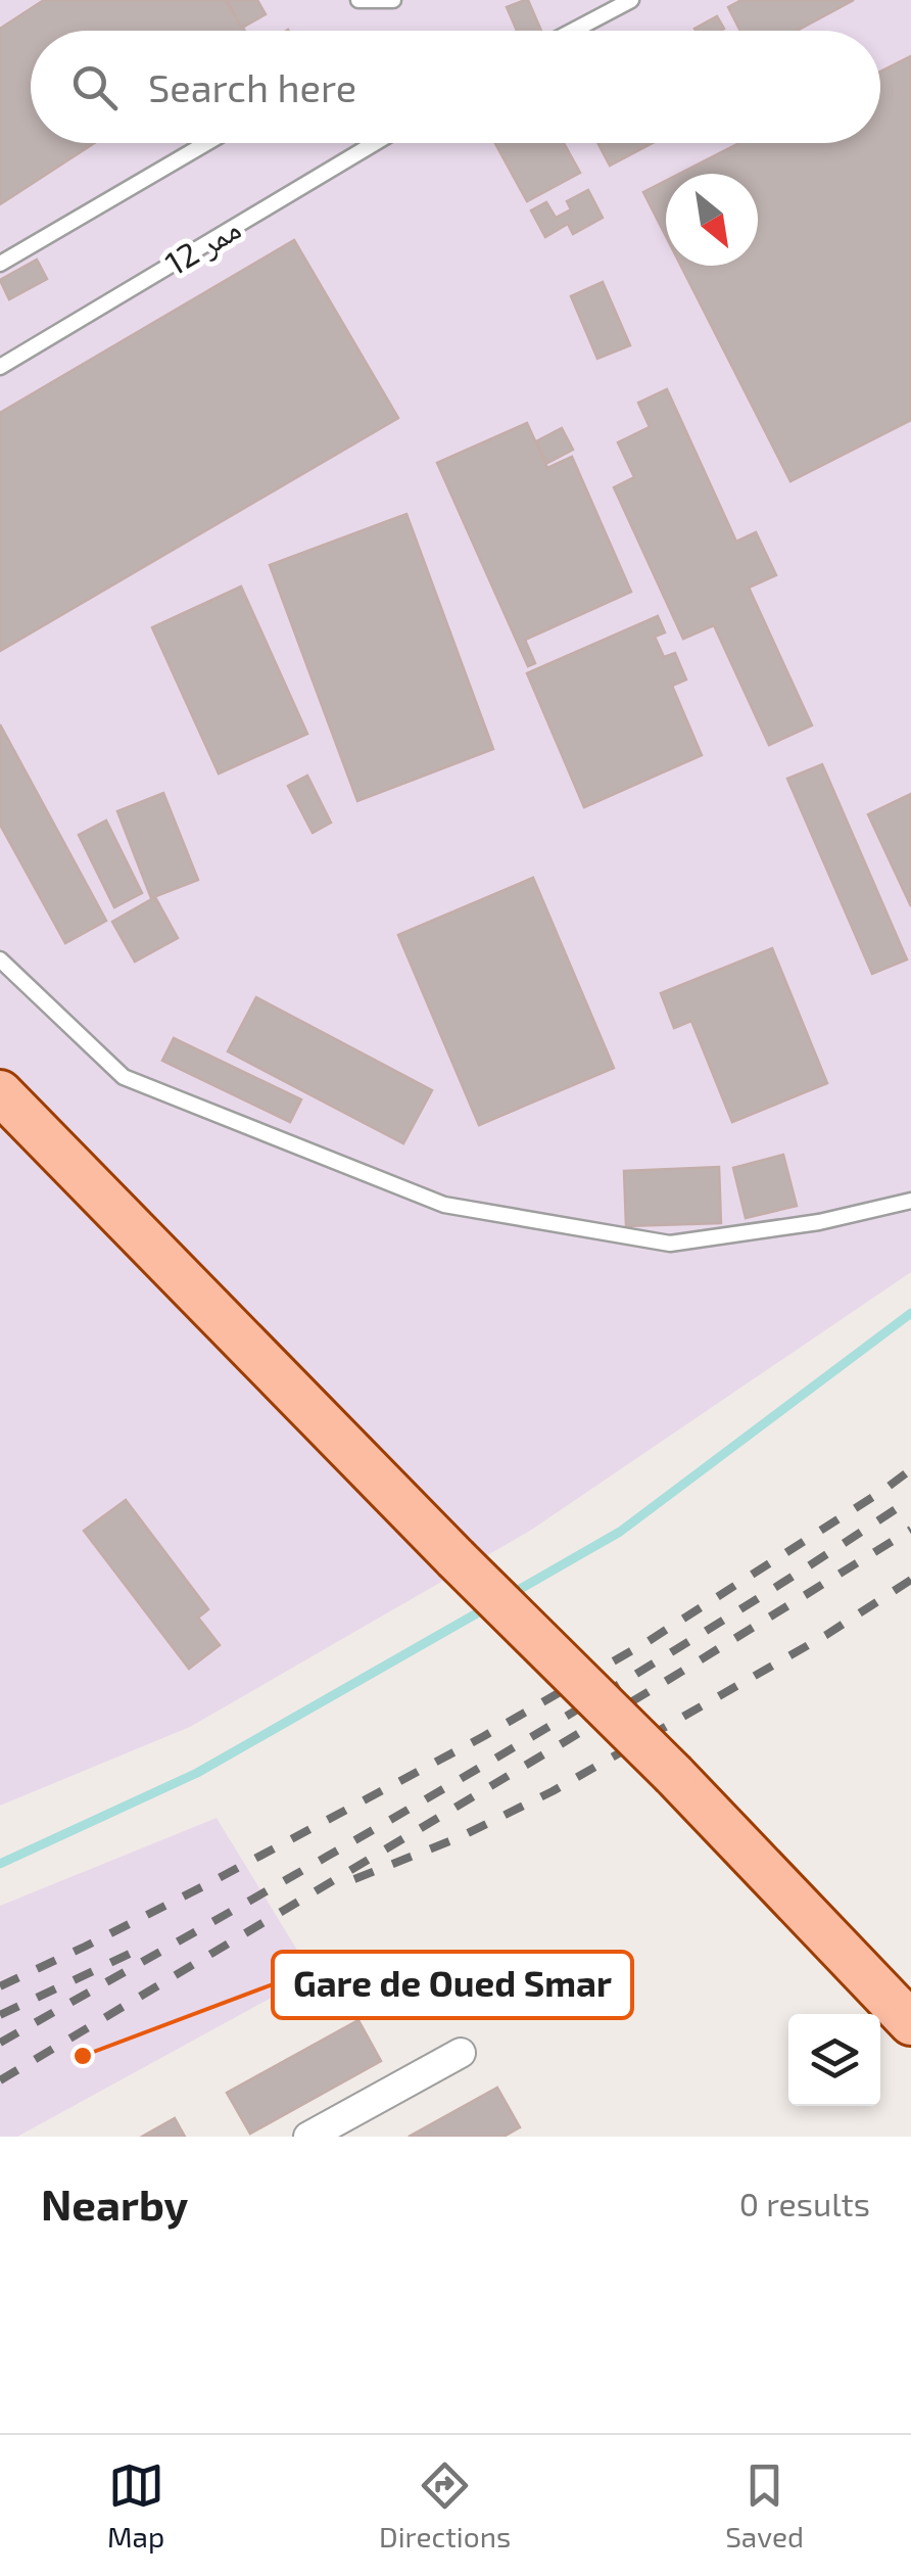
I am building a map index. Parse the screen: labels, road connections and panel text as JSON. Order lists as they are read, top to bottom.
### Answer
{
  "streets": {
    "lane": ["ممر 12"]
  },
  "places": ["Gare de Oued Smar"],
  "north": "bottom right",
  "page": {
    "search": "Search here",
    "heading": ["Nearby", "0 results"],
    "nav": ["Map", "Directions", "Saved"]
  }
}
